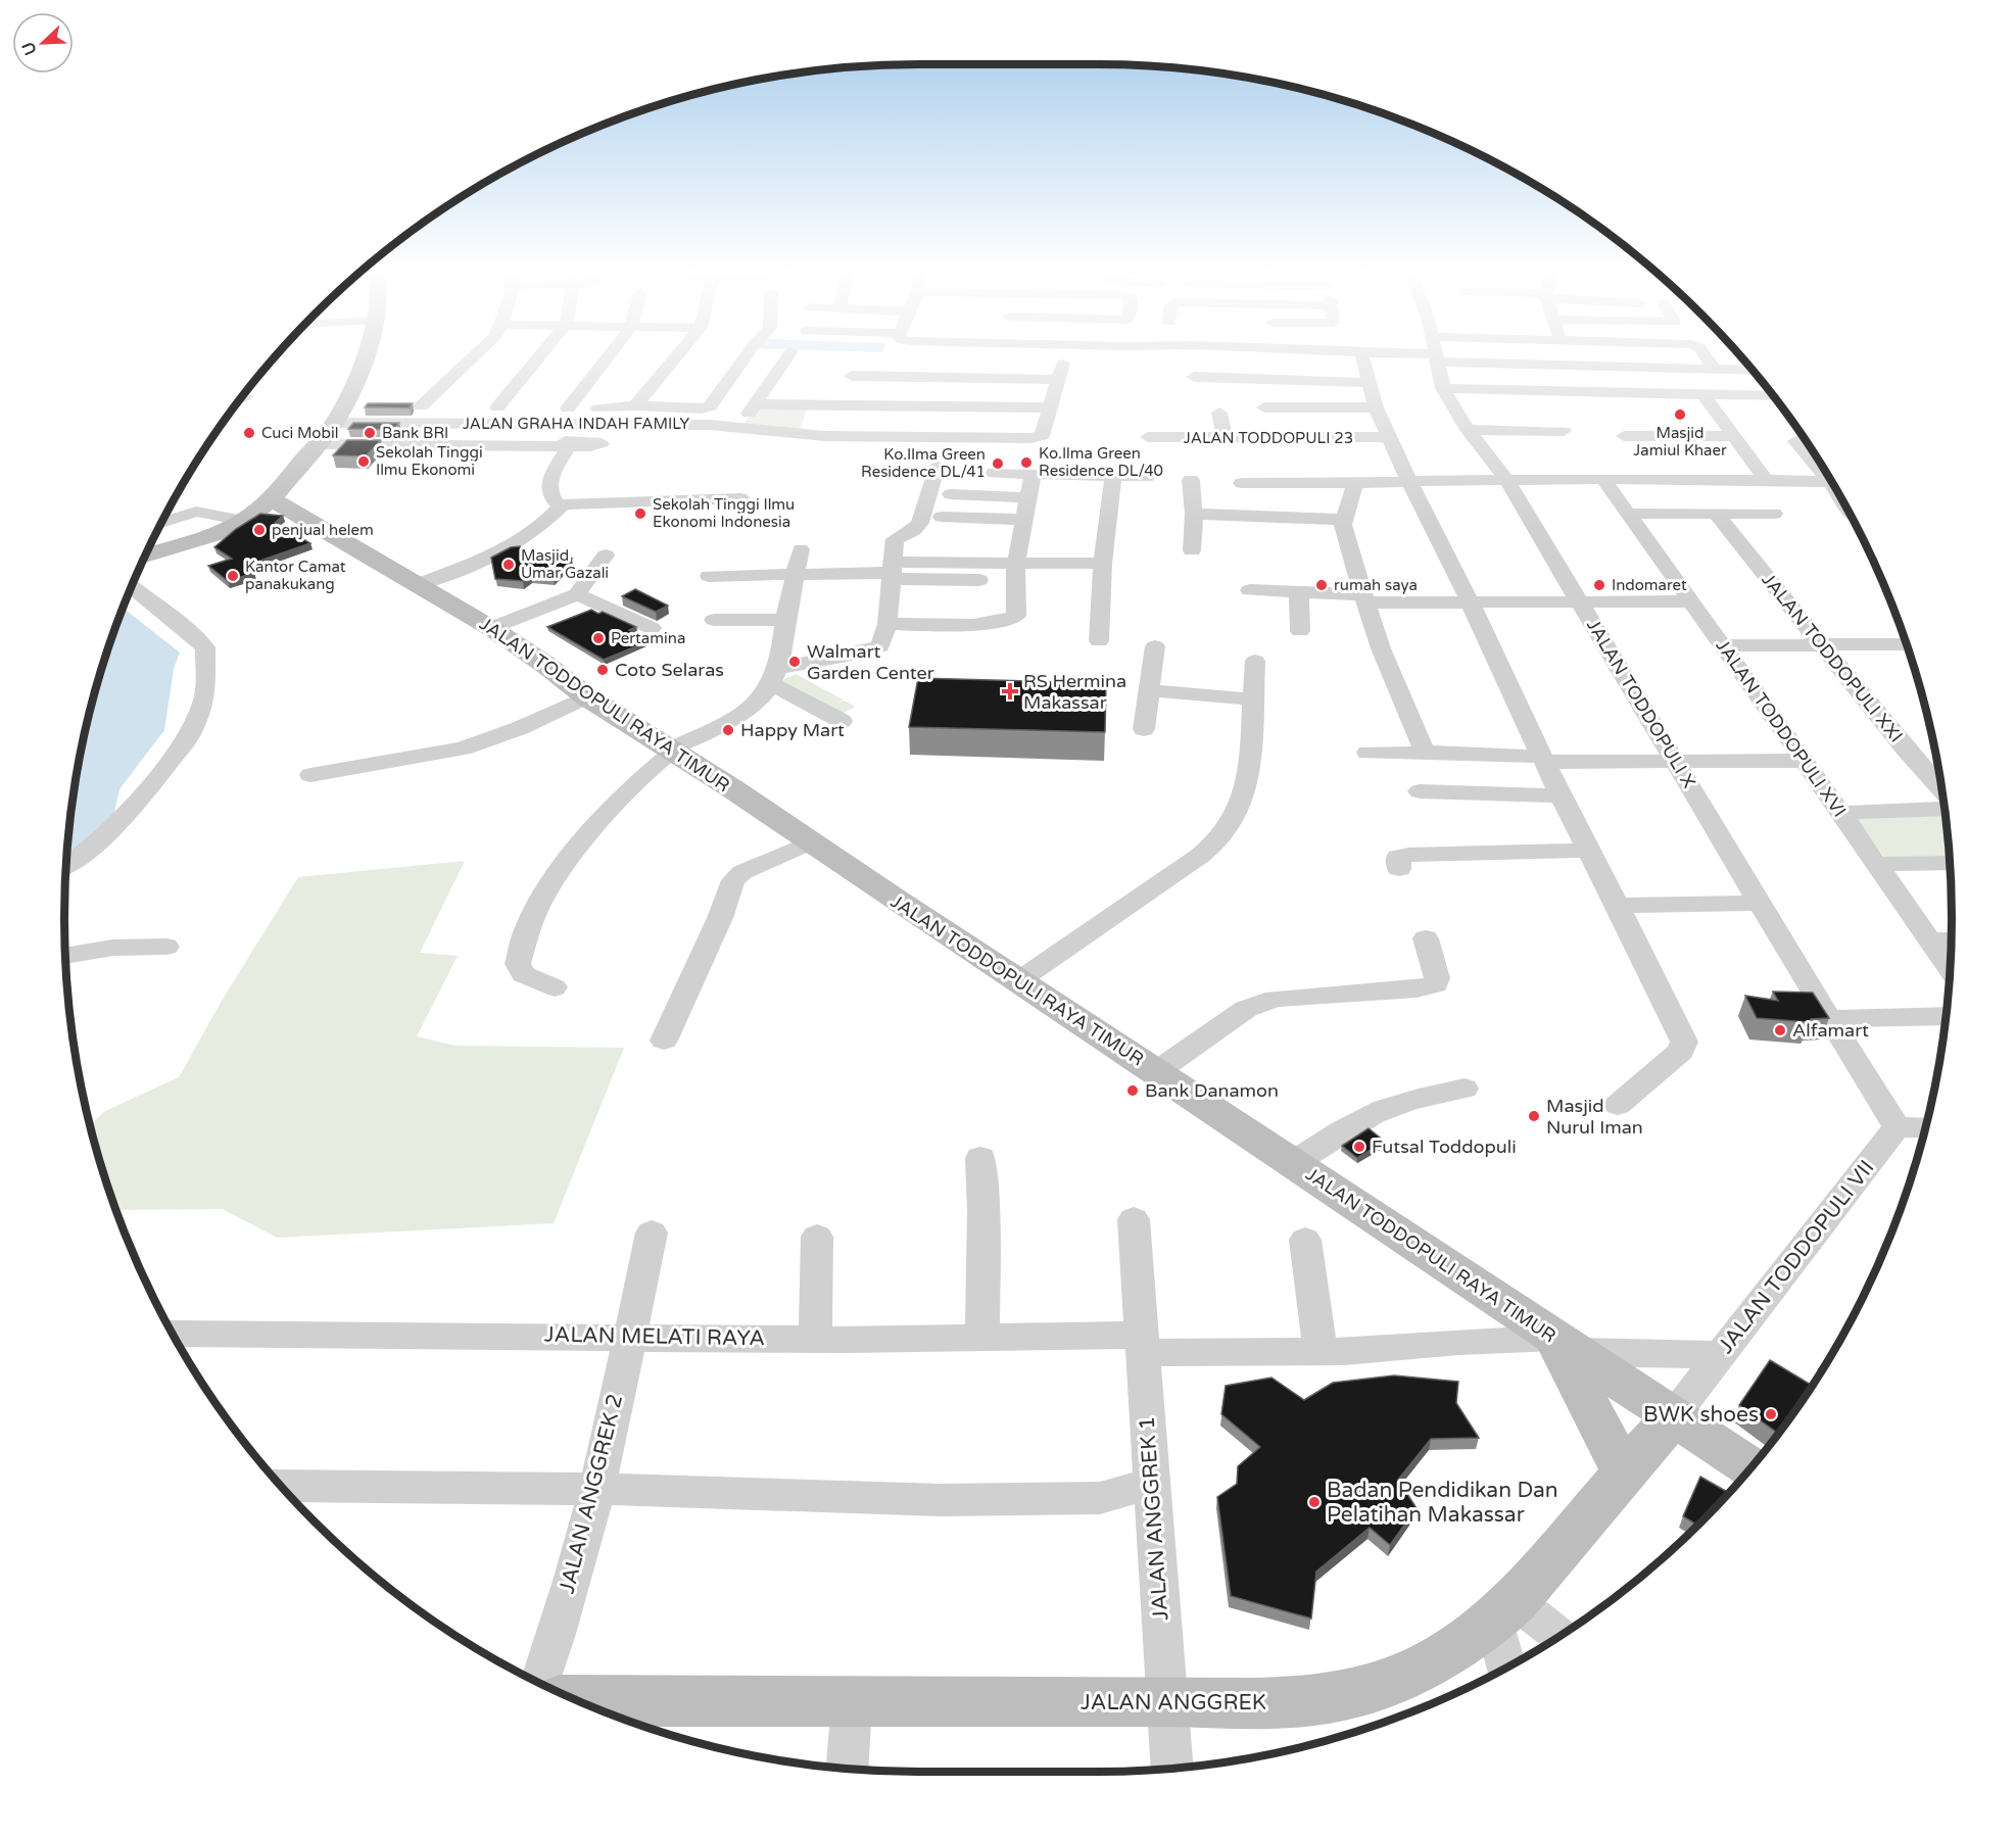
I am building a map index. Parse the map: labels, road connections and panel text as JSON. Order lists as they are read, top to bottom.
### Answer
{
  "streets": {
    "main road": ["JALAN TODDOPULI RAYA TIMUR", "JALAN ANGGREK"],
    "street": [
      "JALAN GRAHA INDAH FAMILY",
      "JALAN TODDOPULI 23",
      "JALAN TODDOPULI XXI",
      "JALAN TODDOPULI X",
      "JALAN TODDOPULI XVI",
      "JALAN TODDOPULI VII",
      "JALAN MELATI RAYA",
      "JALAN ANGGREK 2",
      "JALAN ANGGREK 1"
    ]
  },
  "crossings": [
    ["JALAN TODDOPULI X", "JALAN TODDOPULI VII"],
    ["JALAN TODDOPULI RAYA TIMUR", "JALAN TODDOPULI VII"],
    ["JALAN TODDOPULI RAYA TIMUR", "JALAN MELATI RAYA"],
    ["JALAN TODDOPULI RAYA TIMUR", "JALAN ANGGREK"],
    ["JALAN TODDOPULI VII", "JALAN MELATI RAYA"],
    ["JALAN TODDOPULI VII", "JALAN ANGGREK"],
    ["JALAN MELATI RAYA", "JALAN ANGGREK 2"],
    ["JALAN MELATI RAYA", "JALAN ANGGREK 1"],
    ["JALAN ANGGREK 1", "JALAN ANGGREK"]
  ],
  "places": {
    "other": [
      "Masjid Jamiul Khaer",
      "Cuci Mobil",
      "Bank BRI",
      "Sekolah Tinggi Ilmu Ekonomi",
      "Ko.Ilma Green Residence DL/40",
      "Ko.Ilma Green Residence DL/41",
      "Sekolah Tinggi Ilmu Ekonomi Indonesia",
      "penjual helem",
      "Masjid Umar Gazali",
      "Kantor Camat panakukang",
      "rumah saya",
      "Indomaret",
      "Pertamina",
      "Walmart Garden Center",
      "Coto Selaras",
      "Happy Mart",
      "Alfamart",
      "Bank Danamon",
      "Masjid Nurul Iman",
      "Futsal Toddopuli",
      "BWK shoes",
      "Badan Pendidikan Dan Pelatihan Makassar"
    ],
    "health": ["RS Hermina Makassar"]
  },
  "north": "bottom left"
}
